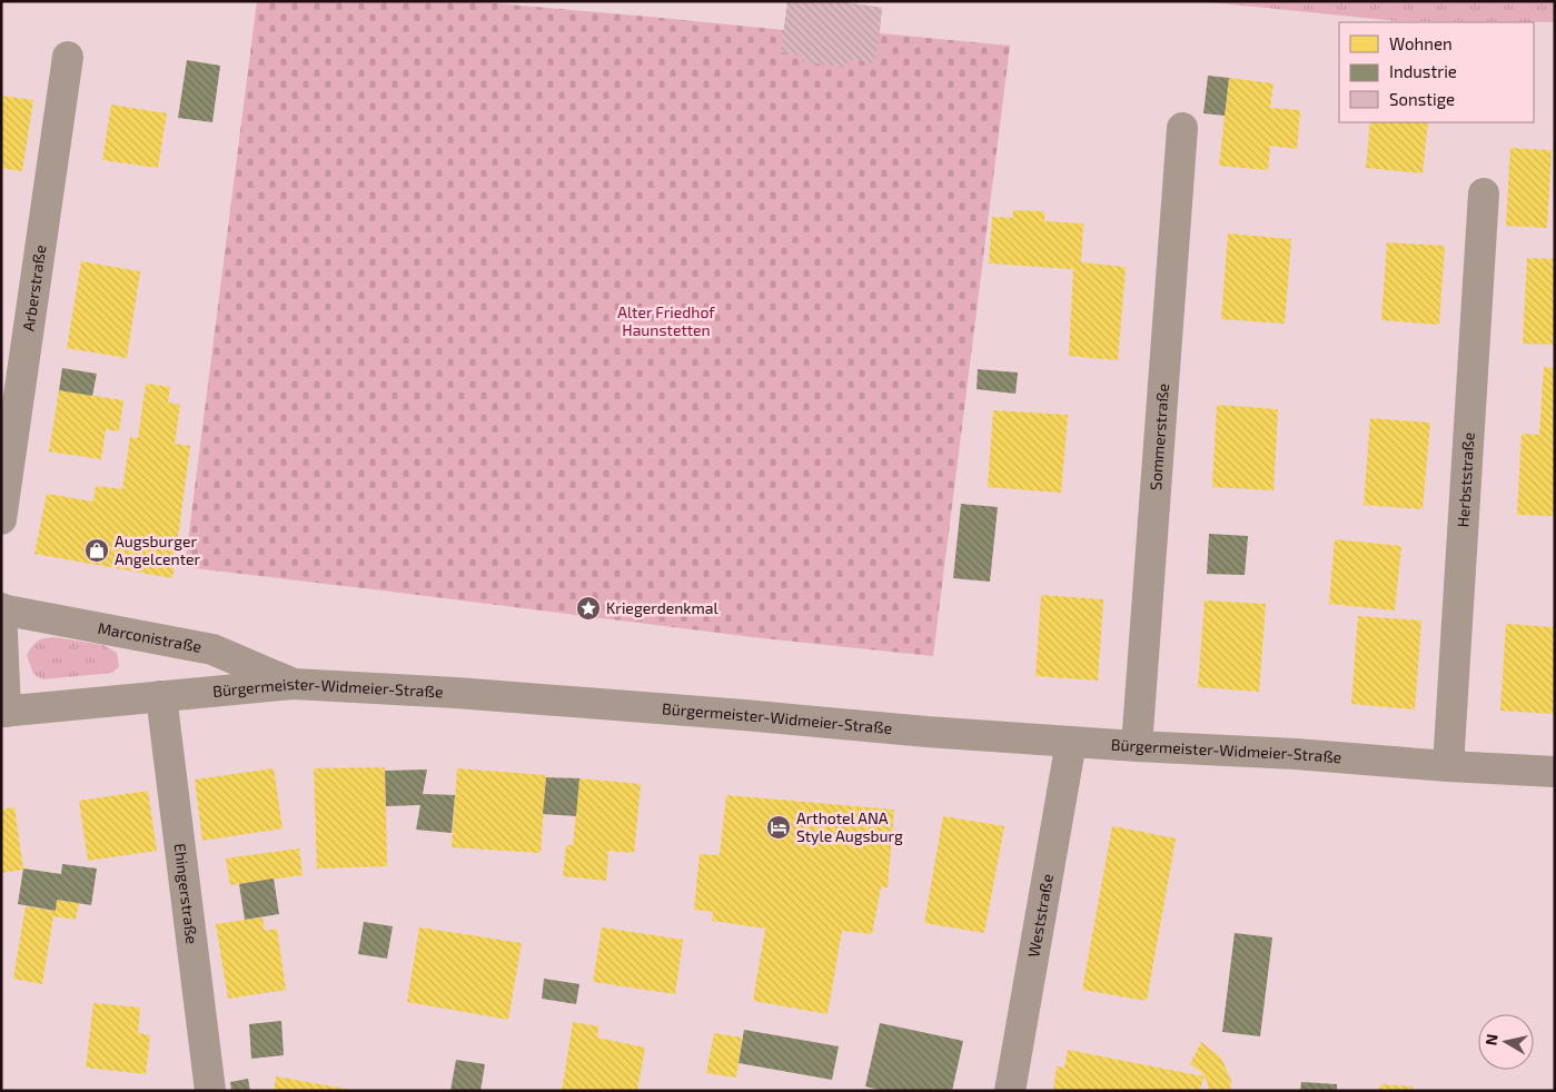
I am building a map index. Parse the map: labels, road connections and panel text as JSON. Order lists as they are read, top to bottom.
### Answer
{
  "streets": {
    "street": [
      "Arberstraße",
      "Sommerstraße",
      "Herbststraße",
      "Marconistraße",
      "Bürgermeister-Widmeier-Straße",
      "Ehingerstraße",
      "Weststraße"
    ]
  },
  "crossings": [
    ["Sommerstraße", "Bürgermeister-Widmeier-Straße"],
    ["Herbststraße", "Bürgermeister-Widmeier-Straße"],
    ["Marconistraße", "Bürgermeister-Widmeier-Straße"],
    ["Bürgermeister-Widmeier-Straße", "Ehingerstraße"],
    ["Bürgermeister-Widmeier-Straße", "Weststraße"]
  ],
  "parks": ["Alter Friedhof Haunstetten"],
  "places": {
    "shop": ["Augsburger Angelcenter"],
    "place": ["Kriegerdenkmal"],
    "hotel": ["Arthotel ANA Style Augsburg"]
  },
  "legend": ["Wohnen", "Industrie", "Sonstige"],
  "north": "left"
}
